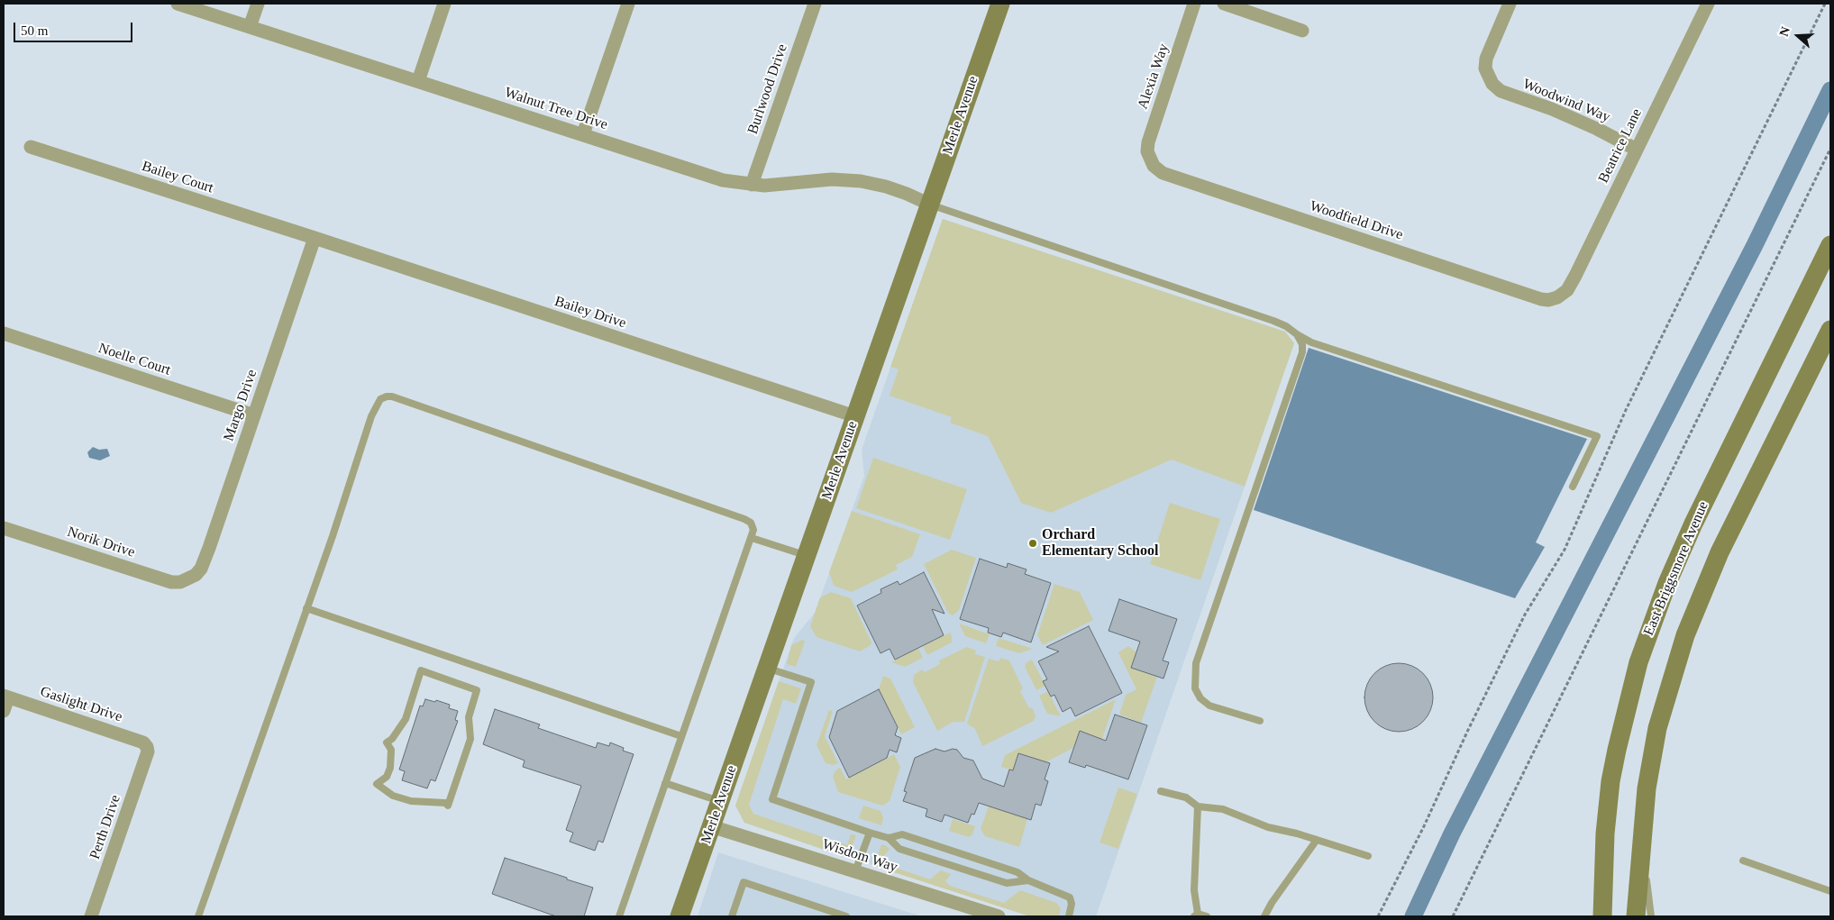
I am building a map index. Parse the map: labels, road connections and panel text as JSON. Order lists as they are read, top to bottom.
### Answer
{
  "streets": {
    "main road": ["Merle Avenue", "East Briggsmore Avenue"],
    "street": [
      "Alexia Way",
      "Burlwood Drive",
      "Woodwind Way",
      "Walnut Tree Drive",
      "Beatrice Lane",
      "Bailey Court",
      "Woodfield Drive",
      "Bailey Drive",
      "Noelle Court",
      "Margo Drive",
      "Norik Drive",
      "Gaslight Drive",
      "Perth Drive",
      "Wisdom Way"
    ]
  },
  "crossings": [
    ["Alexia Way", "Woodfield Drive"],
    ["Burlwood Drive", "Walnut Tree Drive"],
    ["Woodwind Way", "Beatrice Lane"],
    ["Walnut Tree Drive", "Merle Avenue"],
    ["Merle Avenue", "Bailey Drive"],
    ["Merle Avenue", "Wisdom Way"],
    ["Beatrice Lane", "Woodfield Drive"],
    ["Bailey Court", "Bailey Drive"],
    ["Bailey Court", "Margo Drive"],
    ["Bailey Drive", "Margo Drive"],
    ["Noelle Court", "Margo Drive"],
    ["Margo Drive", "Norik Drive"],
    ["Gaslight Drive", "Perth Drive"]
  ],
  "places": ["Orchard Elementary School"],
  "scale_bar": "50 m",
  "north": "left"
}
